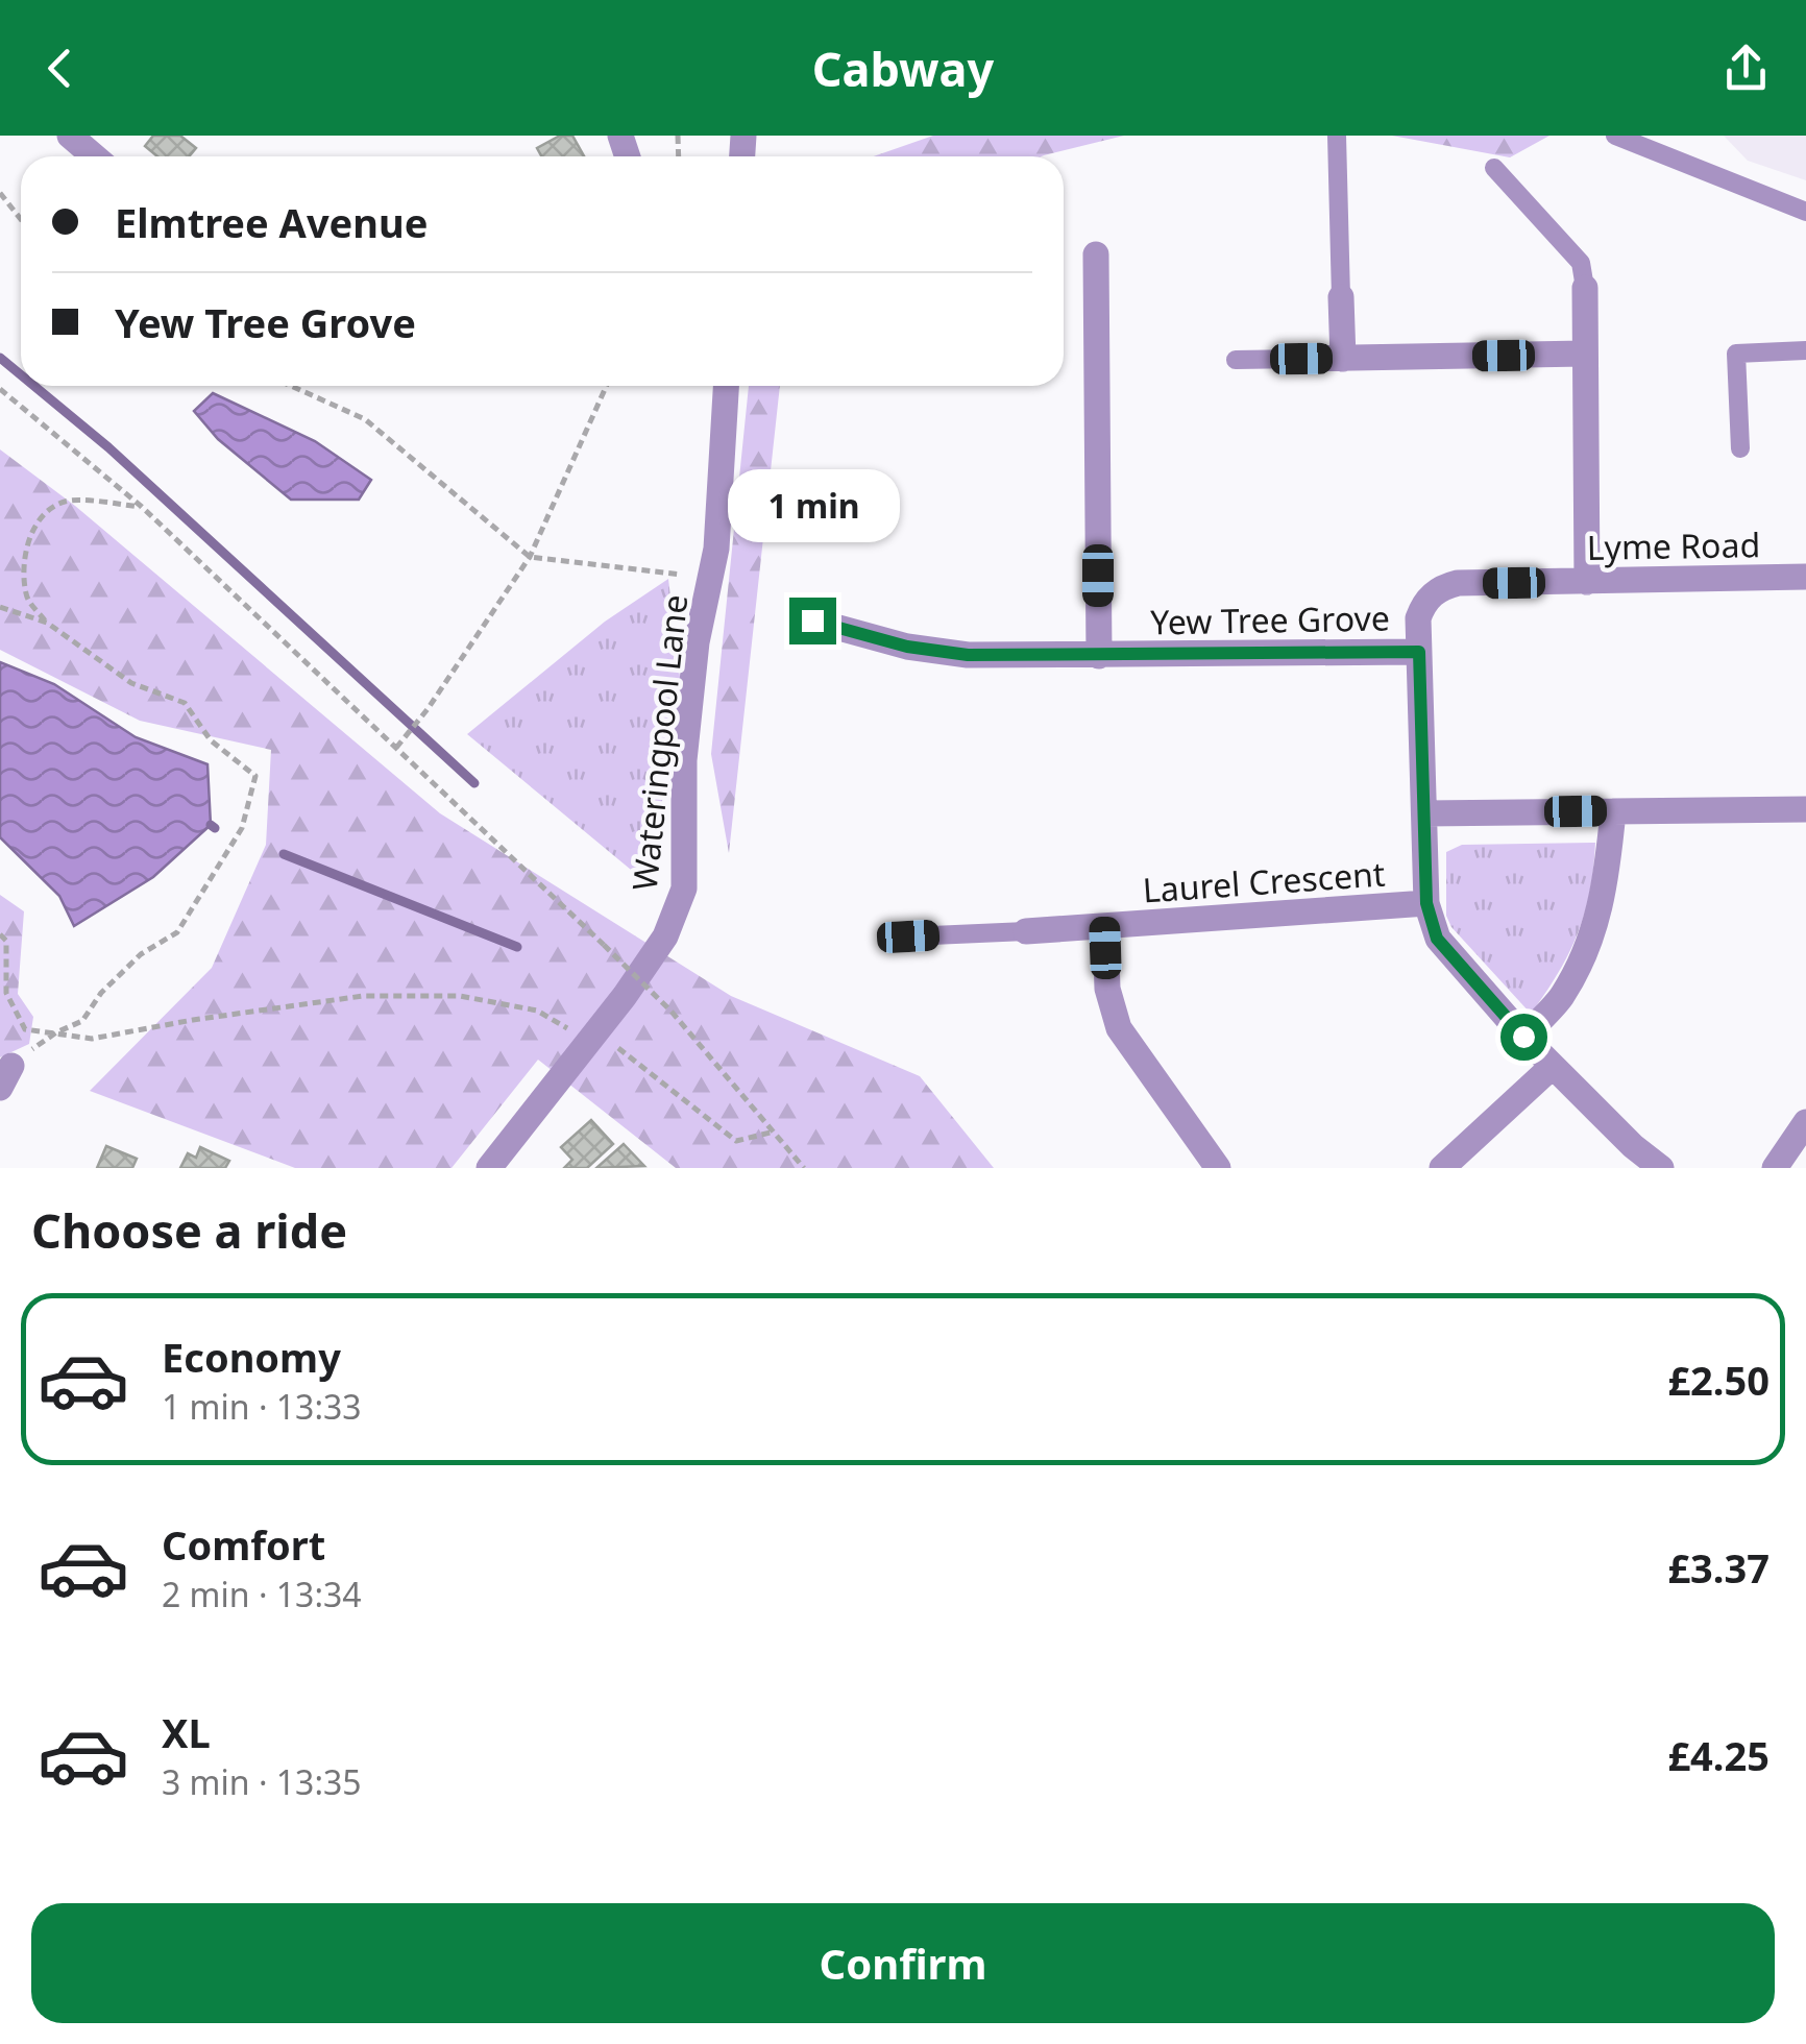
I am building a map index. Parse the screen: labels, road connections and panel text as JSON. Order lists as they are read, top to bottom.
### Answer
{
  "streets": {
    "street": [
      "Lyme Road",
      "Yew Tree Grove",
      "Wateringpool Lane",
      "Laurel Crescent"
    ]
  },
  "crossings": [
    ["Lyme Road", "Yew Tree Grove"]
  ],
  "page": {
    "header": "Cabway",
    "banner": ["Elmtree Avenue", "Yew Tree Grove"],
    "bubble": "1 min",
    "heading": "Choose a ride",
    "list": [
      {
        "name": "Economy",
        "note": "1 min · 13:33",
        "value": "£2.50"
      },
      {
        "name": "Comfort",
        "note": "2 min · 13:34",
        "value": "£3.37"
      },
      {
        "name": "XL",
        "note": "3 min · 13:35",
        "value": "£4.25"
      }
    ],
    "buttons": "Confirm"
  }
}
